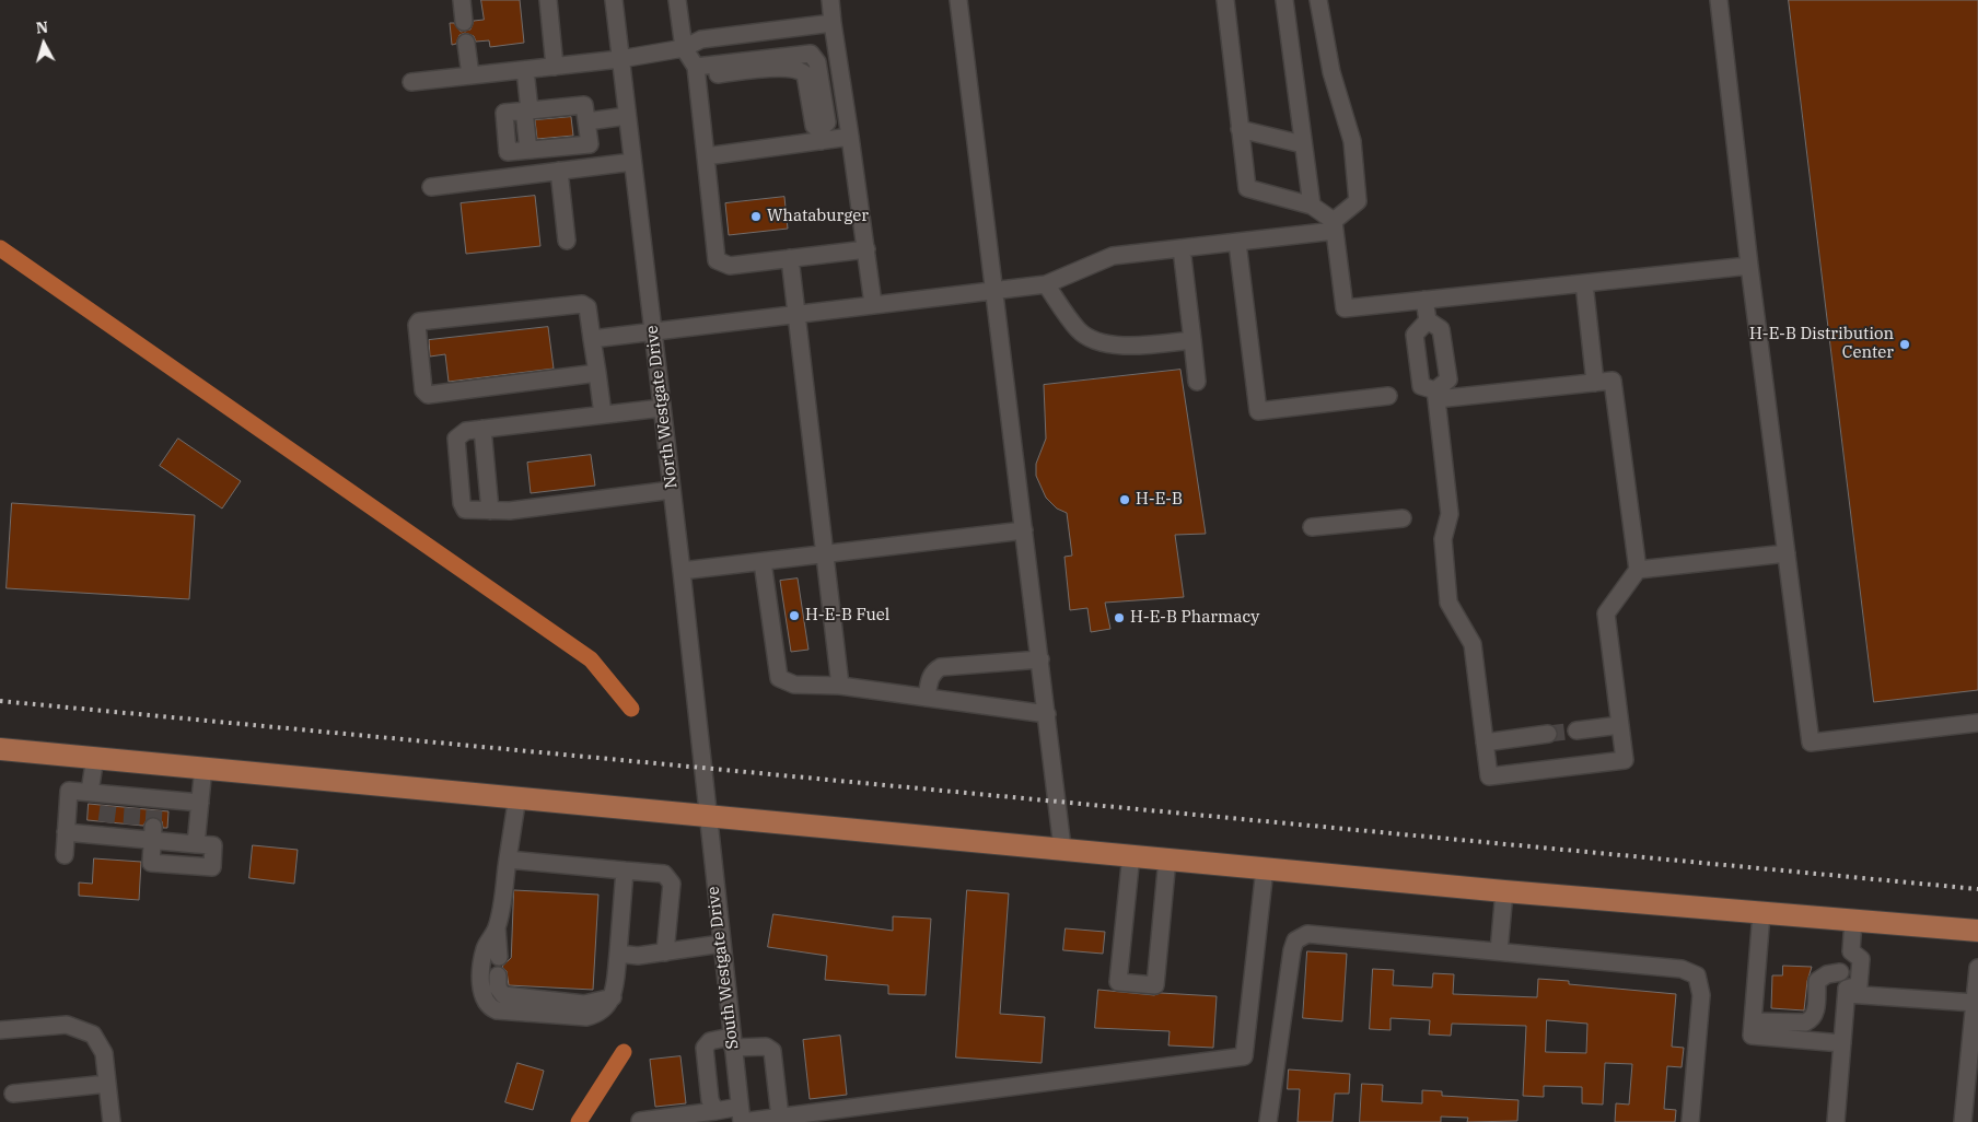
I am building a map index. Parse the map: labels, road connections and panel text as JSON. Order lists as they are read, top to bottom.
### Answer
{
  "streets": {
    "street": ["North Westgate Drive", "South Westgate Drive"]
  },
  "crossings": [
    ["North Westgate Drive", "South Westgate Drive"]
  ],
  "places": [
    "Whataburger",
    "H-E-B Distribution Center",
    "H-E-B",
    "H-E-B Fuel",
    "H-E-B Pharmacy"
  ],
  "north": "top"
}
